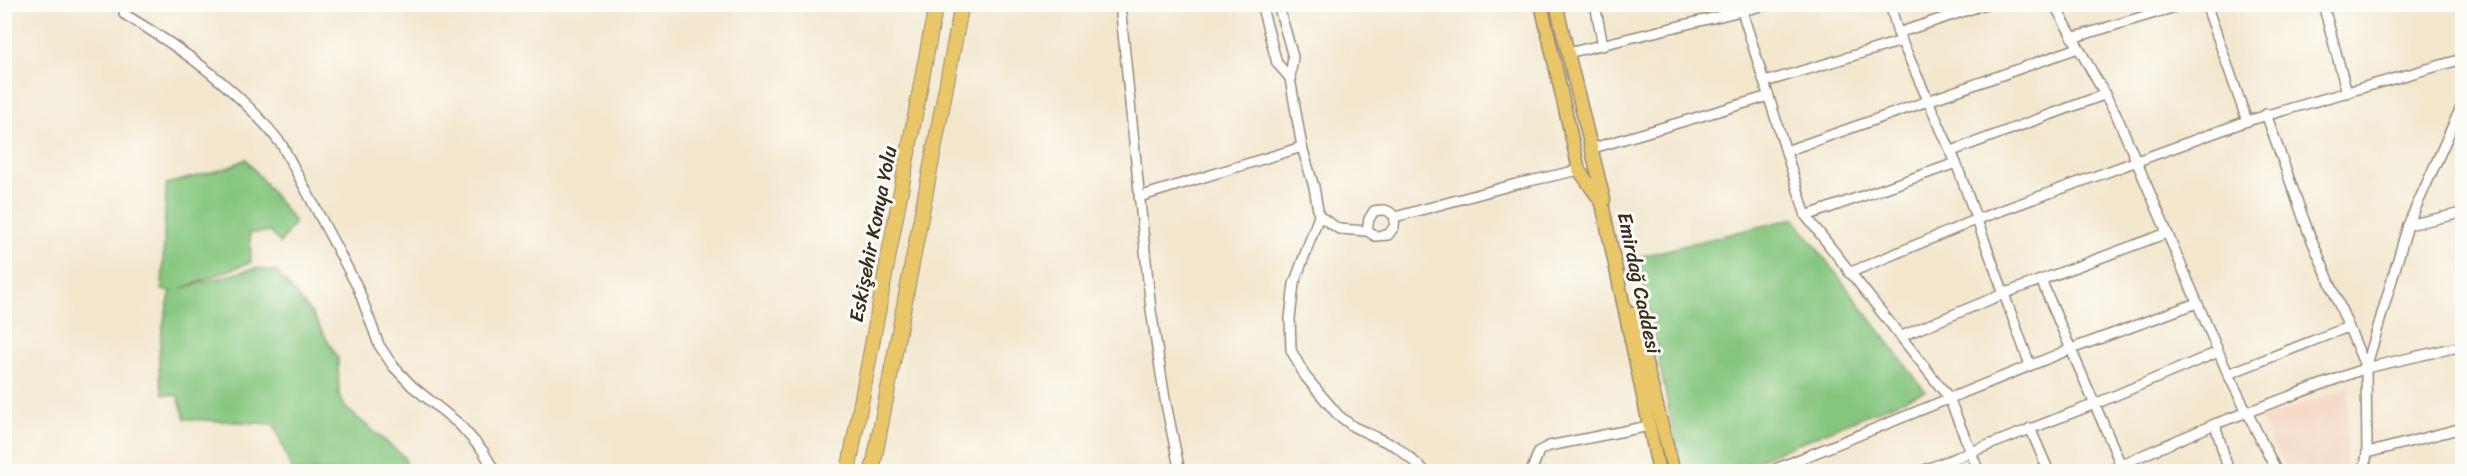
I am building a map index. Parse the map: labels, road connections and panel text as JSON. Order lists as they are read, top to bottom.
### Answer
{
  "streets": {
    "highway": ["Eskişehir Konya Yolu"],
    "main road": ["Emirdağ Caddesi"]
  }
}
